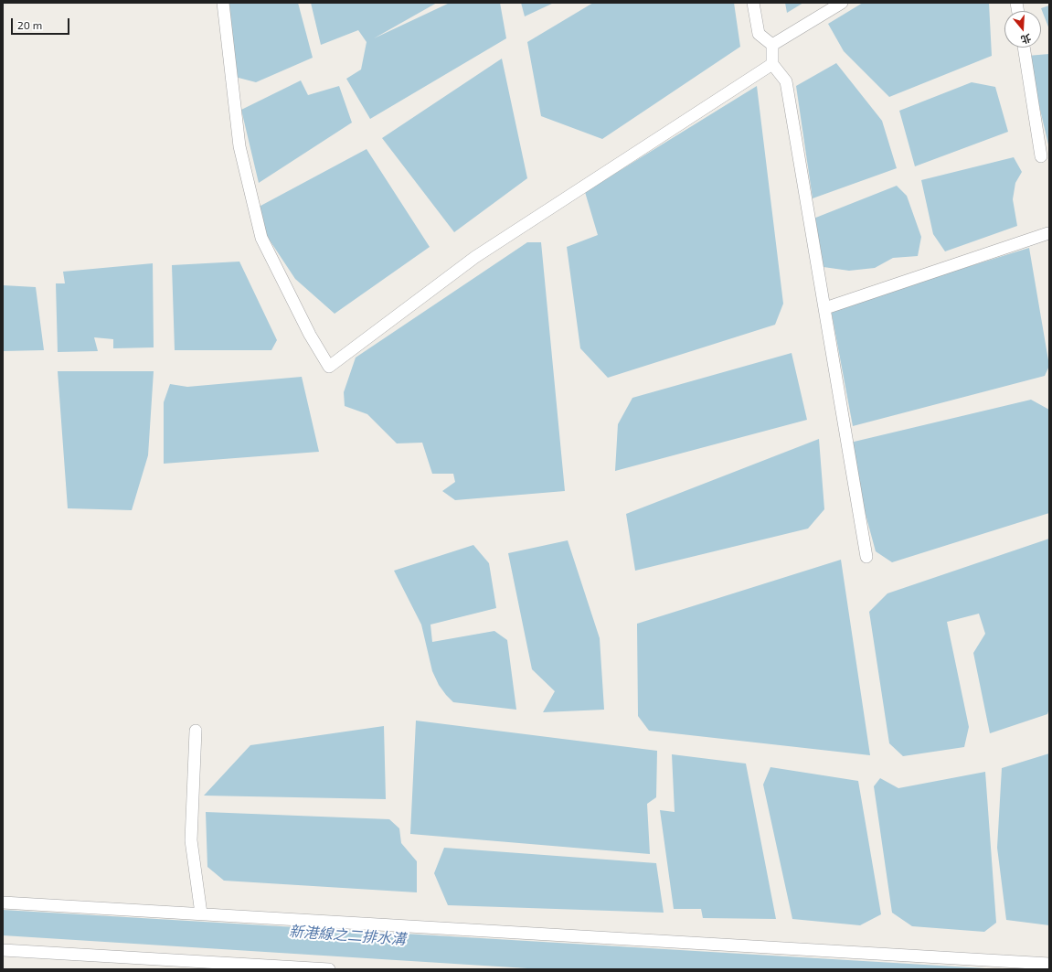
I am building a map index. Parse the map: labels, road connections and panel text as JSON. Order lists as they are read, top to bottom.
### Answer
{
  "water": ["新港線之二排水溝"],
  "scale_bar": "20 m",
  "north": "bottom"
}
